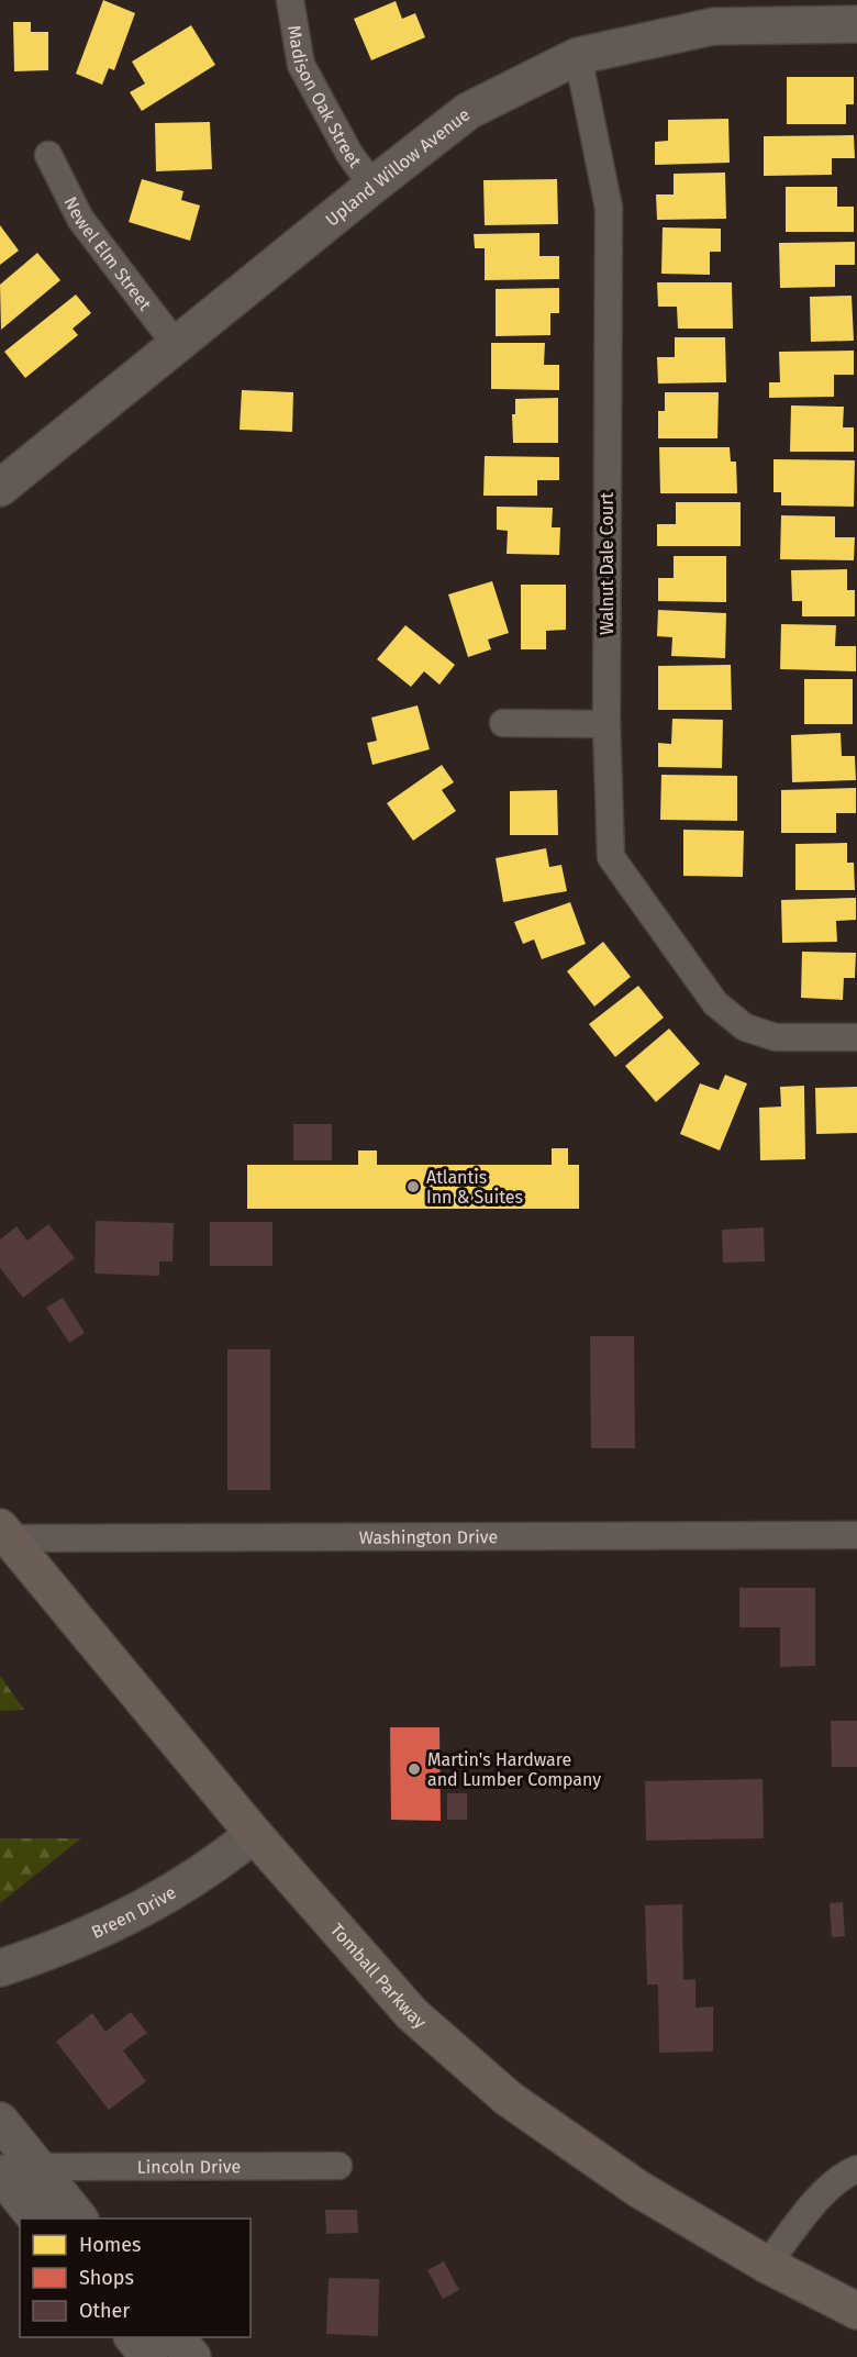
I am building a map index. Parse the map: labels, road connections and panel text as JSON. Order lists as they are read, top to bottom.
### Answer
{
  "streets": {
    "main road": ["Tomball Parkway"],
    "street": [
      "Madison Oak Street",
      "Upland Willow Avenue",
      "Newel Elm Street",
      "Walnut Dale Court",
      "Washington Drive",
      "Breen Drive",
      "Lincoln Drive"
    ]
  },
  "crossings": [
    ["Madison Oak Street", "Upland Willow Avenue"],
    ["Upland Willow Avenue", "Newel Elm Street"],
    ["Upland Willow Avenue", "Walnut Dale Court"],
    ["Washington Drive", "Tomball Parkway"],
    ["Breen Drive", "Tomball Parkway"]
  ],
  "places": ["Atlantis Inn & Suites", "Martin's Hardware and Lumber Company"],
  "legend": ["Homes", "Shops", "Other"]
}
